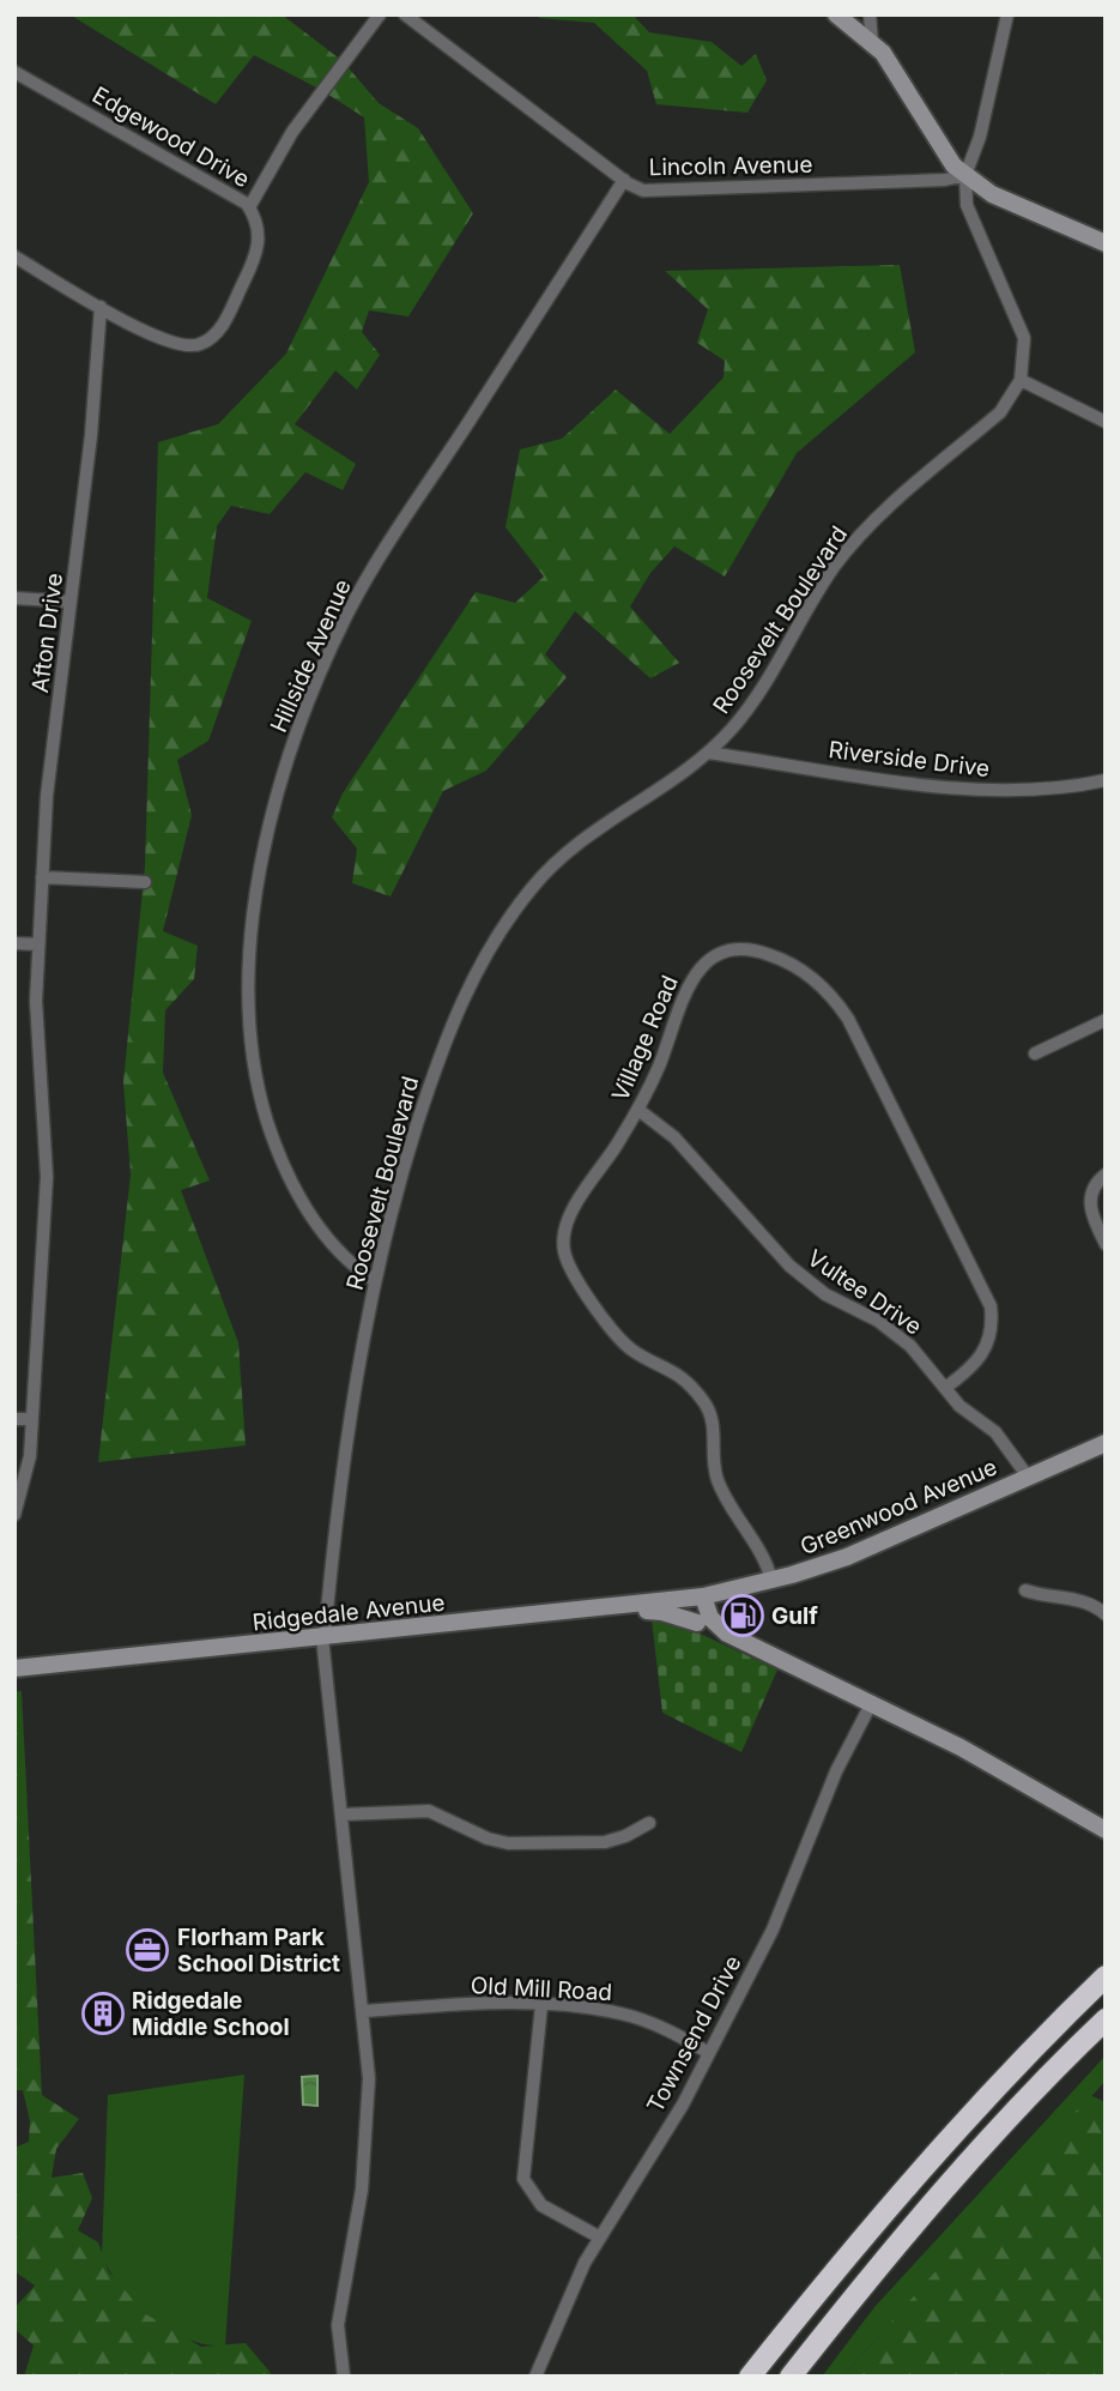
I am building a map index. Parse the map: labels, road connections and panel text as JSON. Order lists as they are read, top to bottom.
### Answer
{
  "streets": {
    "main road": ["Greenwood Avenue", "Ridgedale Avenue"],
    "street": [
      "Edgewood Drive",
      "Lincoln Avenue",
      "Roosevelt Boulevard",
      "Afton Drive",
      "Hillside Avenue",
      "Riverside Drive",
      "Village Road",
      "Vultee Drive",
      "Old Mill Road",
      "Townsend Drive"
    ]
  },
  "crossings": [
    ["Edgewood Drive", "Afton Drive"],
    ["Lincoln Avenue", "Roosevelt Boulevard"],
    ["Lincoln Avenue", "Hillside Avenue"],
    ["Roosevelt Boulevard", "Hillside Avenue"],
    ["Roosevelt Boulevard", "Riverside Drive"],
    ["Roosevelt Boulevard", "Ridgedale Avenue"],
    ["Village Road", "Vultee Drive"],
    ["Village Road", "Greenwood Avenue"],
    ["Vultee Drive", "Greenwood Avenue"],
    ["Greenwood Avenue", "Ridgedale Avenue"],
    ["Old Mill Road", "Townsend Drive"]
  ],
  "places": {
    "fuel station": ["Gulf"],
    "office": ["Florham Park School District"],
    "building": ["Ridgedale Middle School"]
  }
}
